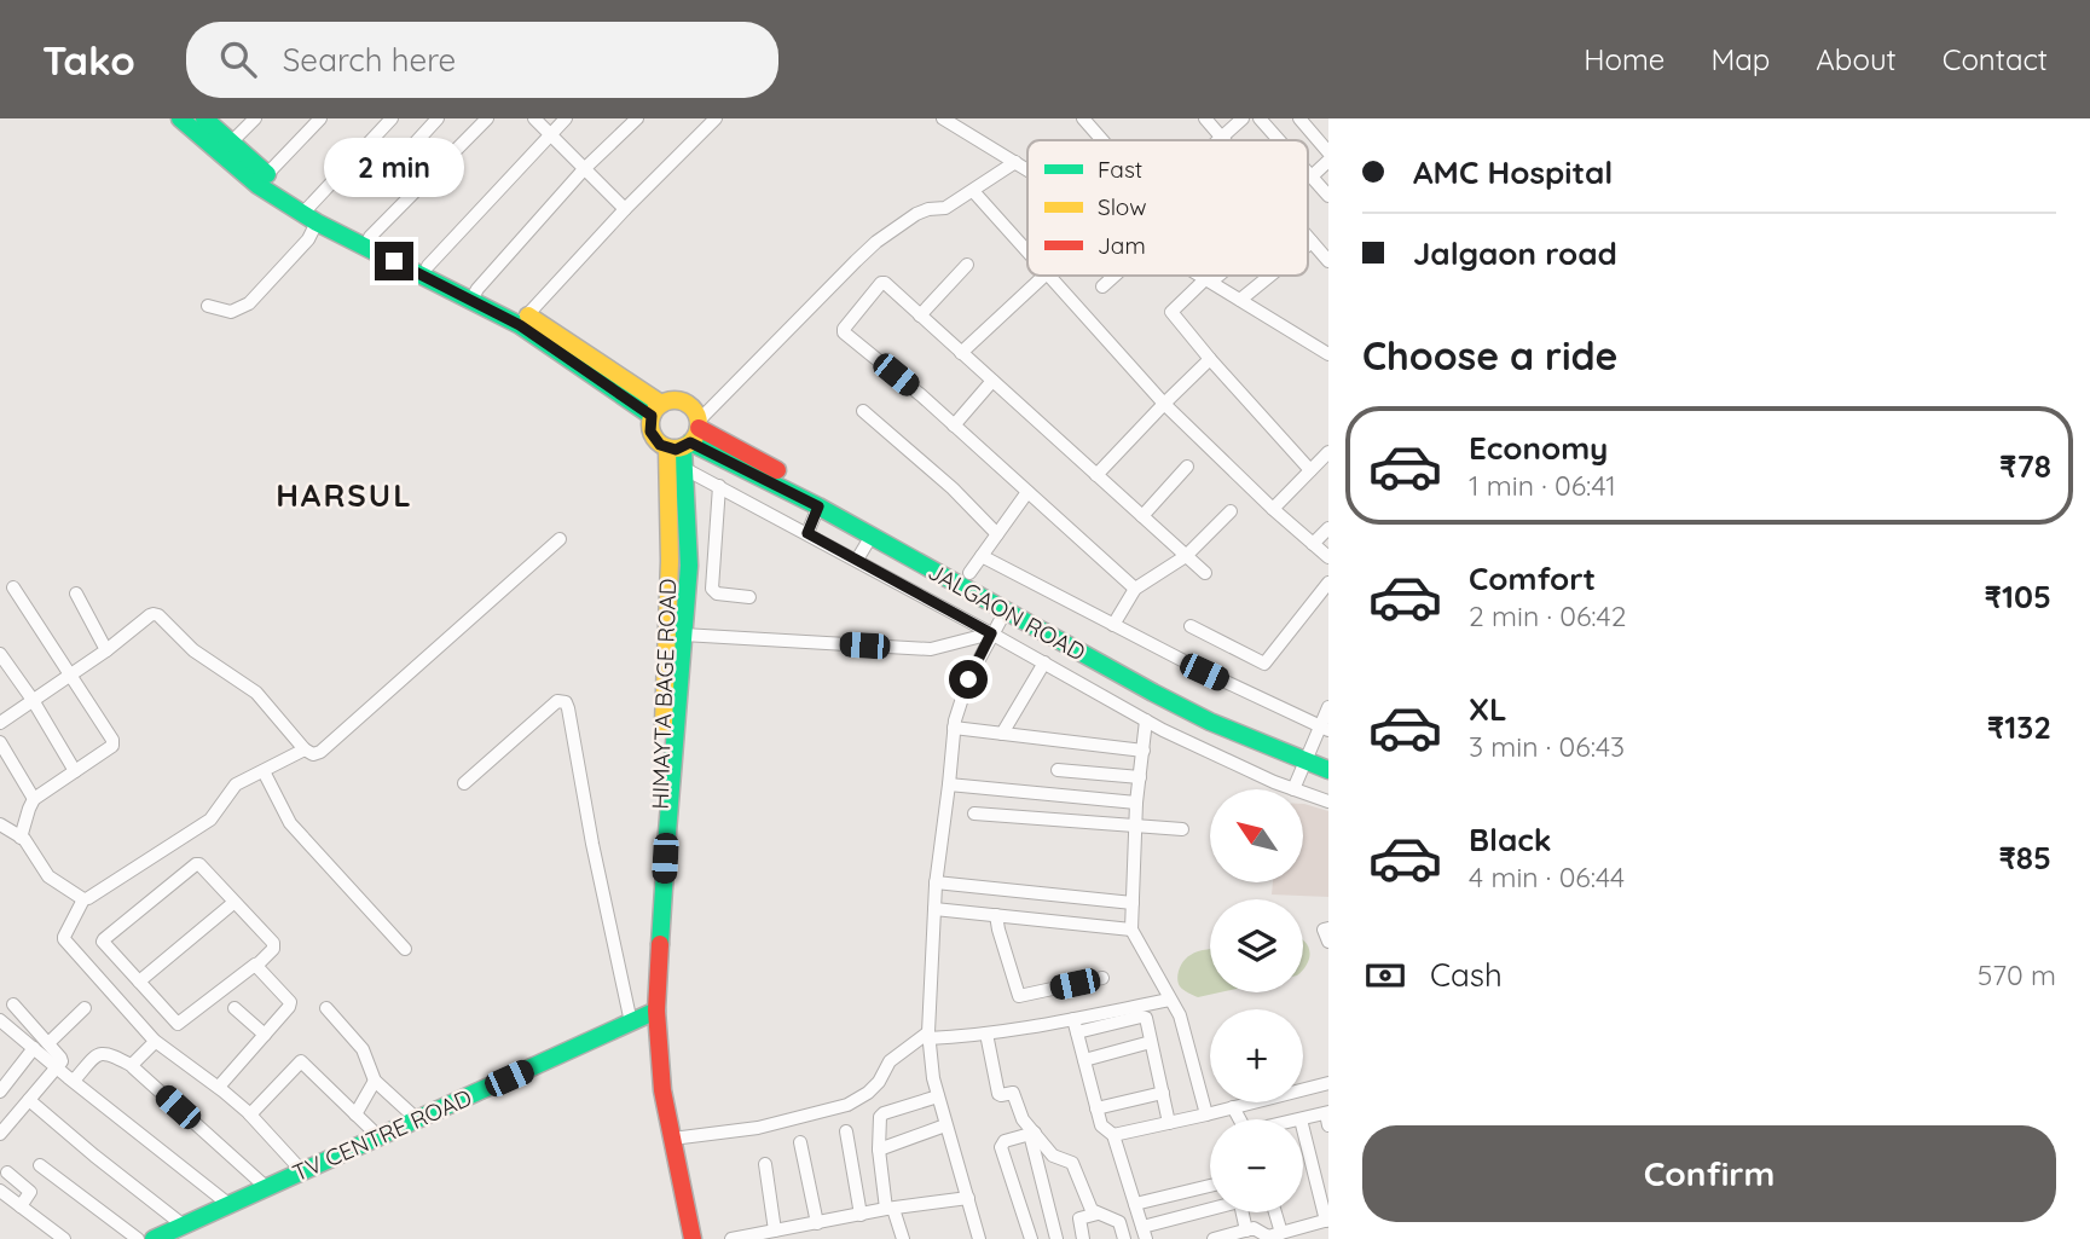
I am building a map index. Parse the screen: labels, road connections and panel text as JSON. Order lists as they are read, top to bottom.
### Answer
{
  "streets": {
    "main road": ["JALGAON ROAD", "HIMAYTA BAGE ROAD", "TV CENTRE ROAD"]
  },
  "crossings": [
    ["JALGAON ROAD", "HIMAYTA BAGE ROAD"],
    ["HIMAYTA BAGE ROAD", "TV CENTRE ROAD"]
  ],
  "districts": ["HARSUL"],
  "legend": ["Fast", "Slow", "Jam"],
  "north": "top left",
  "page": {
    "header": "Tako",
    "search": "Search here",
    "nav": [
      "Home",
      "Map",
      "About",
      "Contact"
    ],
    "banner": ["AMC Hospital", "Jalgaon road"],
    "bubble": "2 min",
    "heading": "Choose a ride",
    "list": [
      {
        "name": "Economy",
        "note": "1 min · 06:41",
        "value": "₹78"
      },
      {
        "name": "Comfort",
        "note": "2 min · 06:42",
        "value": "₹105"
      },
      {
        "name": "XL",
        "note": "3 min · 06:43",
        "value": "₹132"
      },
      {
        "name": "Black",
        "note": "4 min · 06:44",
        "value": "₹85"
      }
    ],
    "map_buttons": ["+", "−"],
    "pay": ["Cash", "570 m"],
    "buttons": "Confirm"
  }
}
